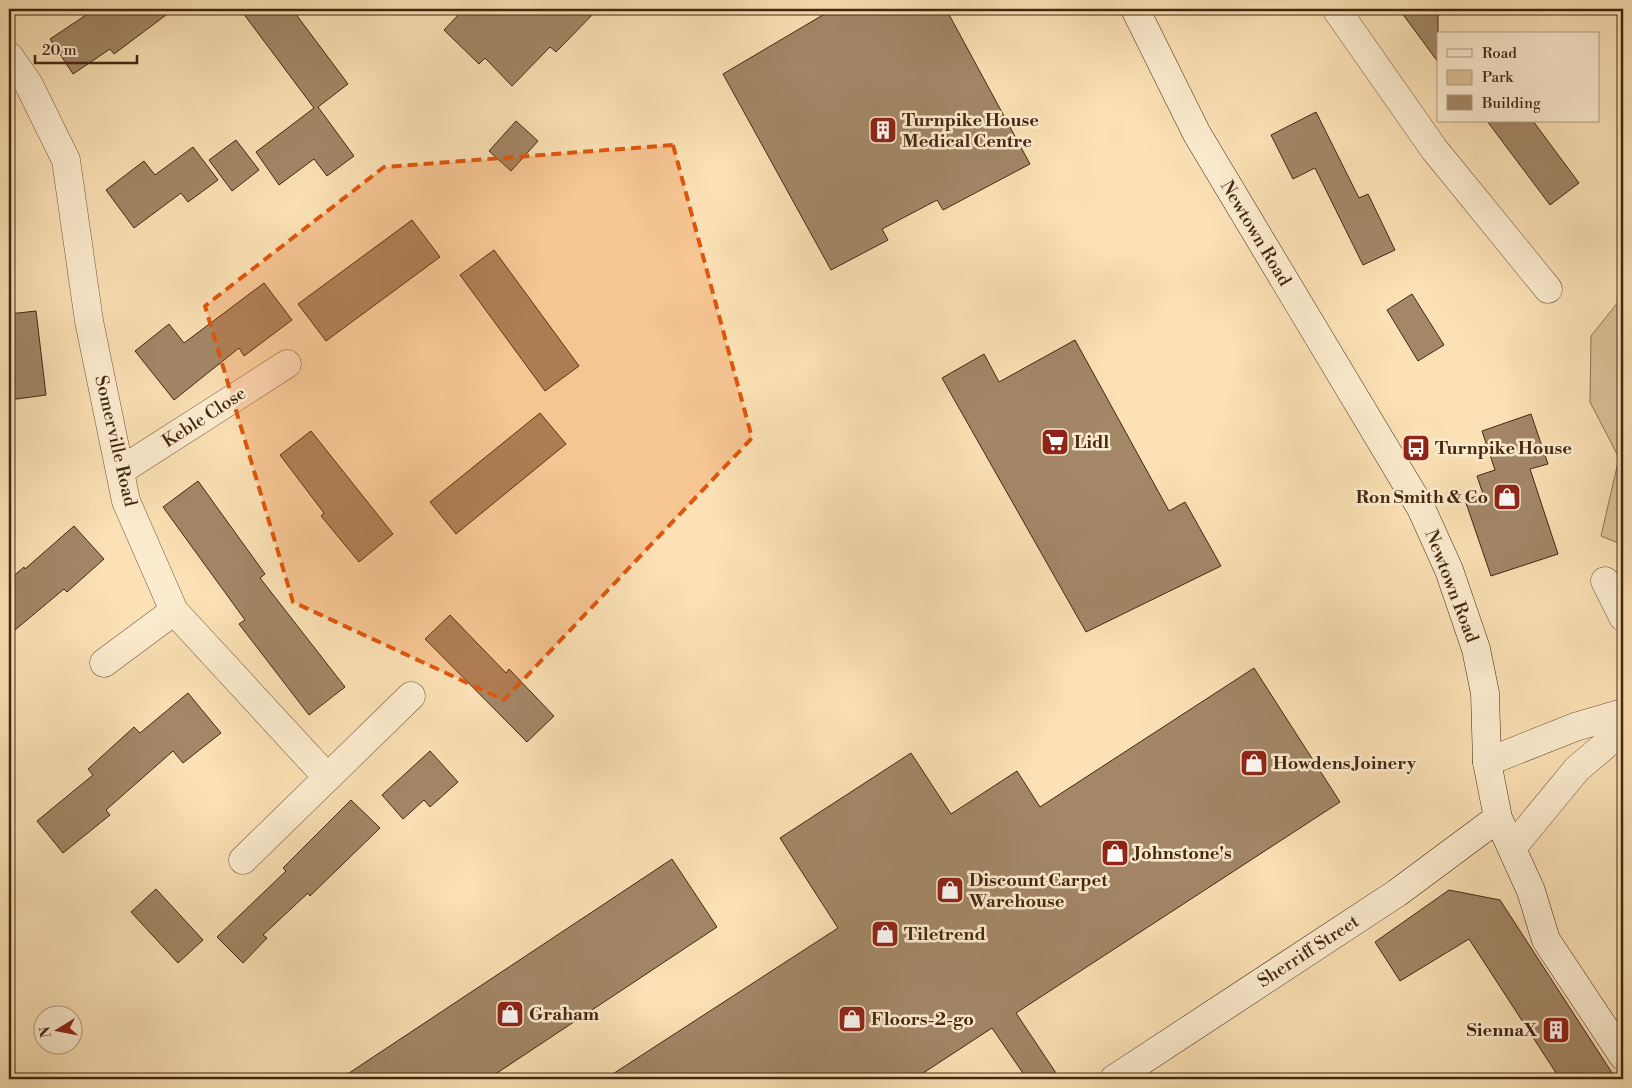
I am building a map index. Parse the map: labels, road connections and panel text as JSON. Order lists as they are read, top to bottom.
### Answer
{
  "streets": {
    "street": [
      "Newtown Road",
      "Keble Close",
      "Somerville Road",
      "Sherriff Street"
    ]
  },
  "crossings": [
    ["Newtown Road", "Sherriff Street"],
    ["Keble Close", "Somerville Road"]
  ],
  "places": {
    "building": ["Turnpike House Medical Centre", "SiennaX"],
    "supermarket": ["Lidl"],
    "bus stop": ["Turnpike House"],
    "shop": [
      "Ron Smith & Co",
      "Howdens Joinery",
      "Johnstone's",
      "Discount Carpet Warehouse",
      "Tiletrend",
      "Graham",
      "Floors-2-go"
    ]
  },
  "legend": ["Road", "Park", "Building"],
  "scale_bar": "20 m",
  "north": "left"
}
